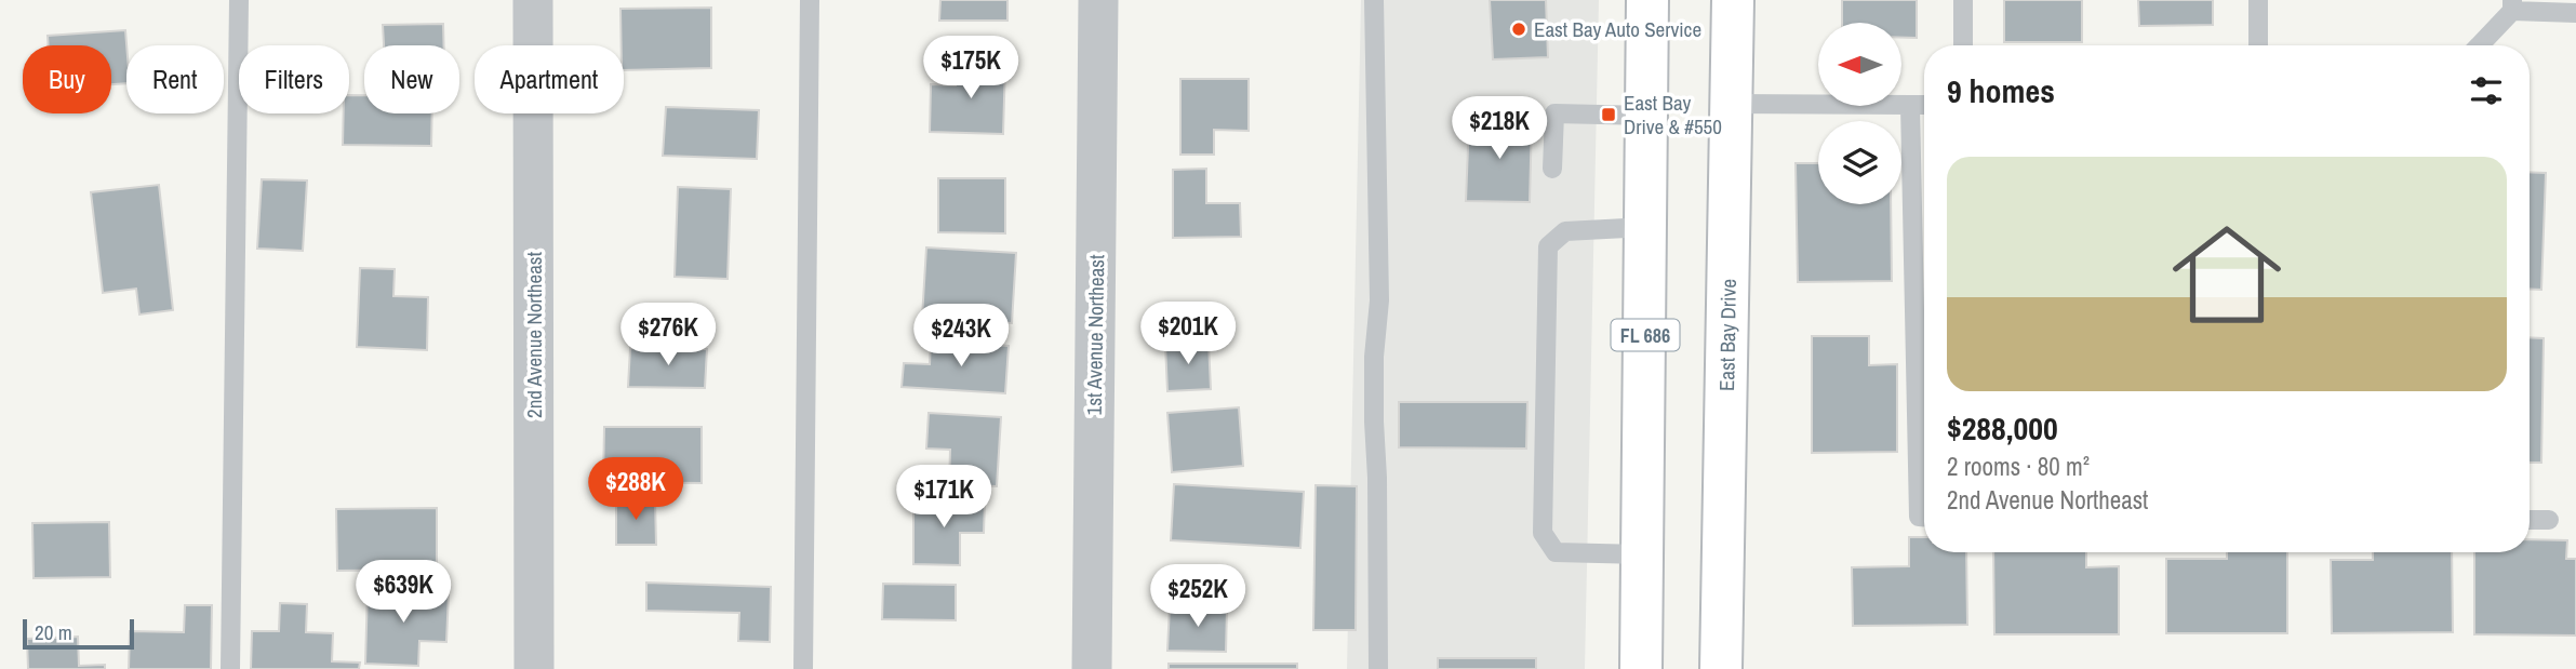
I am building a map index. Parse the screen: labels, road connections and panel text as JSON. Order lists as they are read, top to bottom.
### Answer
{
  "streets": {
    "main road": ["FL 686", "East Bay Drive"],
    "street": ["2nd Avenue Northeast", "1st Avenue Northeast"]
  },
  "places": {
    "other": ["East Bay Auto Service"],
    "transit": ["East Bay Drive & #550"]
  },
  "scale_bar": "20 m",
  "north": "left",
  "page": {
    "price": [
      "$175K",
      "$218K",
      "$201K",
      "$276K",
      "$243K",
      "$288K",
      "$171K",
      "$639K",
      "$252K"
    ],
    "chip": [
      "Buy",
      "Rent",
      "Filters",
      "New",
      "Apartment"
    ],
    "heading": "9 homes",
    "list": [
      {
        "name": "$288,000",
        "note": "2 rooms · 80 m² · 2nd Avenue Northeast"
      }
    ],
    "scale": "20 m"
  }
}
